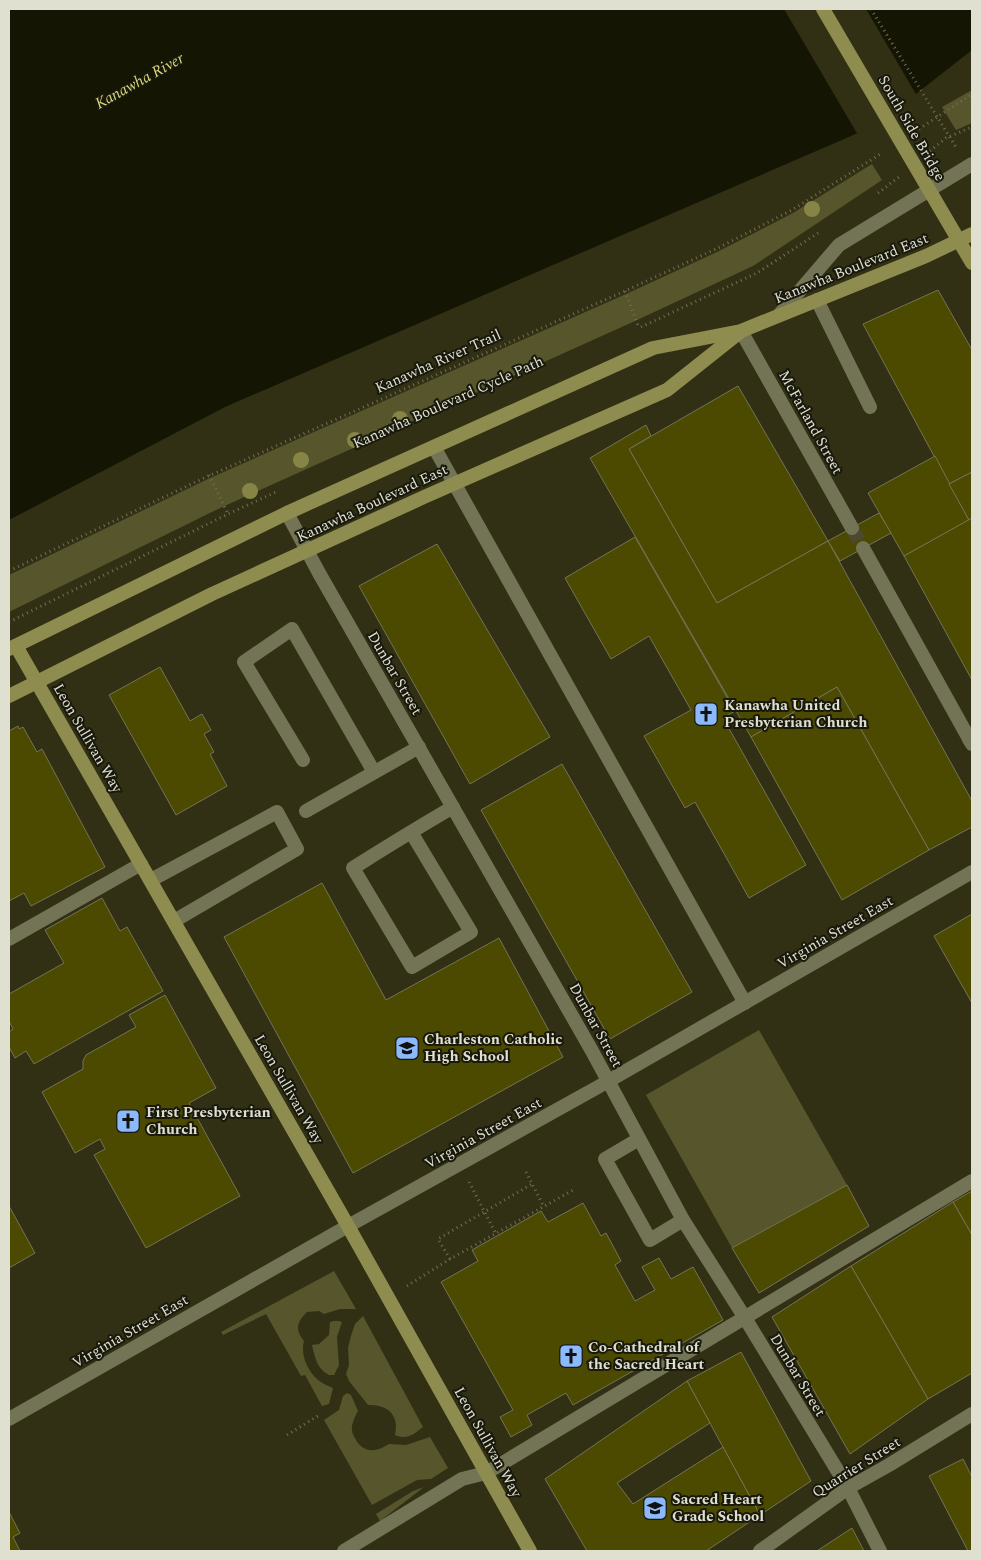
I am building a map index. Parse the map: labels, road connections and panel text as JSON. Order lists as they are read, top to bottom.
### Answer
{
  "streets": {
    "main road": ["South Side Bridge", "Kanawha Boulevard East", "Leon Sullivan Way"],
    "street": [
      "McFarland Street",
      "Dunbar Street",
      "Virginia Street East",
      "Quarrier Street"
    ],
    "path": ["Kanawha River Trail"]
  },
  "crossings": [
    ["Kanawha Boulevard East", "McFarland Street"],
    ["Kanawha Boulevard East", "Dunbar Street"],
    ["Kanawha Boulevard East", "Leon Sullivan Way"],
    ["Dunbar Street", "Virginia Street East"],
    ["Dunbar Street", "Quarrier Street"],
    ["Leon Sullivan Way", "Virginia Street East"]
  ],
  "water": ["Kanawha River"],
  "places": {
    "church": ["Kanawha United Presbyterian Church", "First Presbyterian Church", "Co-Cathedral of the Sacred Heart"],
    "school or university": ["Charleston Catholic High School", "Sacred Heart Grade School"]
  }
}
